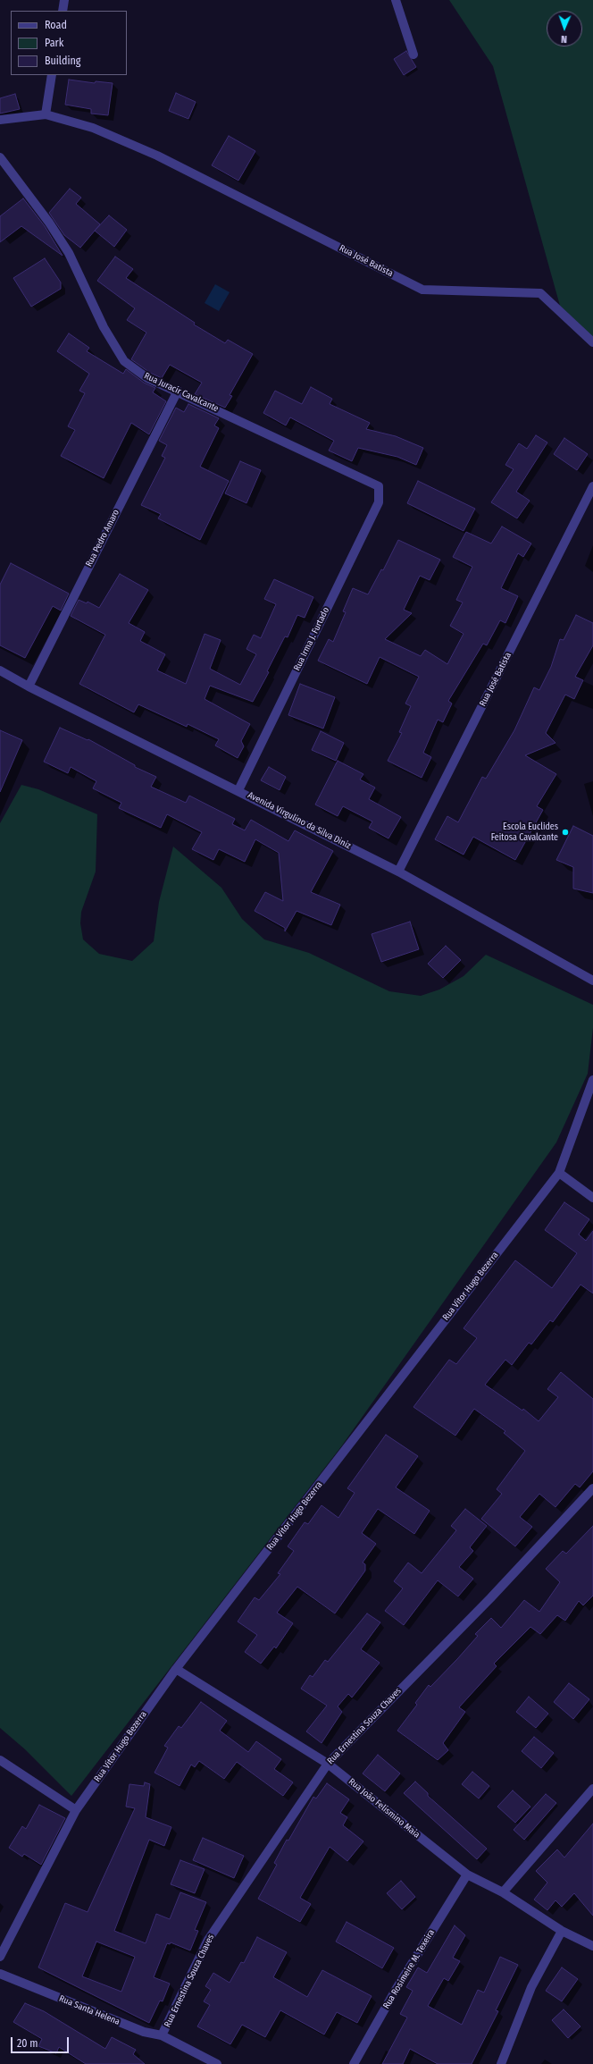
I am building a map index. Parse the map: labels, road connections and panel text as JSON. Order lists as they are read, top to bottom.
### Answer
{
  "streets": {
    "street": [
      "Rua José Batista",
      "Rua Juracir Cavalcante",
      "Rua Pedro Amaro",
      "Rua Irma J. Furtado",
      "Avenida Virgulino da Silva Diniz",
      "Rua Vitor Hugo Bezerra",
      "Rua Ernestina Souza Chaves",
      "Rua João Felismino Maia",
      "Rua Rosimeire M. Texeira",
      "Rua Santa Helena"
    ]
  },
  "crossings": [
    ["Rua José Batista", "Avenida Virgulino da Silva Diniz"],
    ["Rua Juracir Cavalcante", "Rua Pedro Amaro"],
    ["Rua Juracir Cavalcante", "Rua Irma J. Furtado"],
    ["Rua Pedro Amaro", "Avenida Virgulino da Silva Diniz"],
    ["Rua Irma J. Furtado", "Avenida Virgulino da Silva Diniz"],
    ["Rua Vitor Hugo Bezerra", "Rua João Felismino Maia"],
    ["Rua Ernestina Souza Chaves", "Rua João Felismino Maia"],
    ["Rua Ernestina Souza Chaves", "Rua Santa Helena"],
    ["Rua João Felismino Maia", "Rua Rosimeire M. Texeira"]
  ],
  "places": ["Escola Euclides Feitosa Cavalcante"],
  "legend": ["Road", "Park", "Building"],
  "scale_bar": "20 m",
  "north": "bottom"
}
